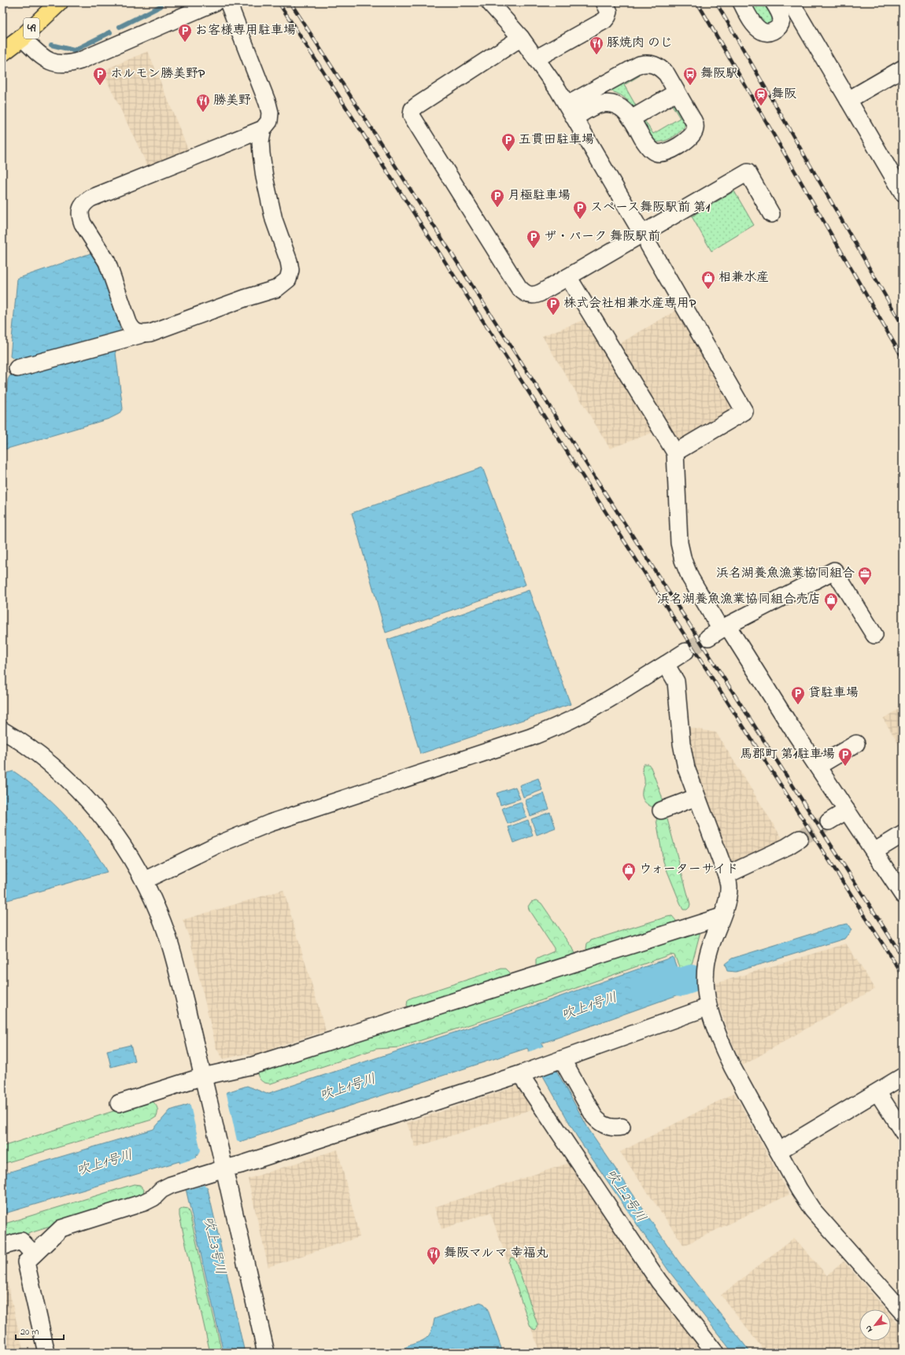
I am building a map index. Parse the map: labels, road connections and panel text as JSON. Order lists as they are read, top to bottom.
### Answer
{
  "streets": {
    "main road": ["49"]
  },
  "water": ["吹上1号川", "吹上2号川", "吹上3号川"],
  "places": {
    "parking": [
      "お客様専用駐車場",
      "ホルモン勝美野P",
      "五貫田駐車場",
      "月極駐車場",
      "スペース舞阪駅前 第1",
      "ザ・パーク 舞阪駅前",
      "株式会社相兼水産専用P",
      "貸駐車場",
      "馬郡町 第1駐車場"
    ],
    "restaurant": ["豚焼肉 のじ", "勝美野", "舞阪マルマ 幸福丸"],
    "bus stop": ["舞阪駅"],
    "station": ["舞阪"],
    "shop": ["相兼水産", "浜名湖養魚漁業協同組合売店", "ウォーターサイド"],
    "office": ["浜名湖養魚漁業協同組合"]
  },
  "scale_bar": "20 m",
  "north": "bottom left"
}
